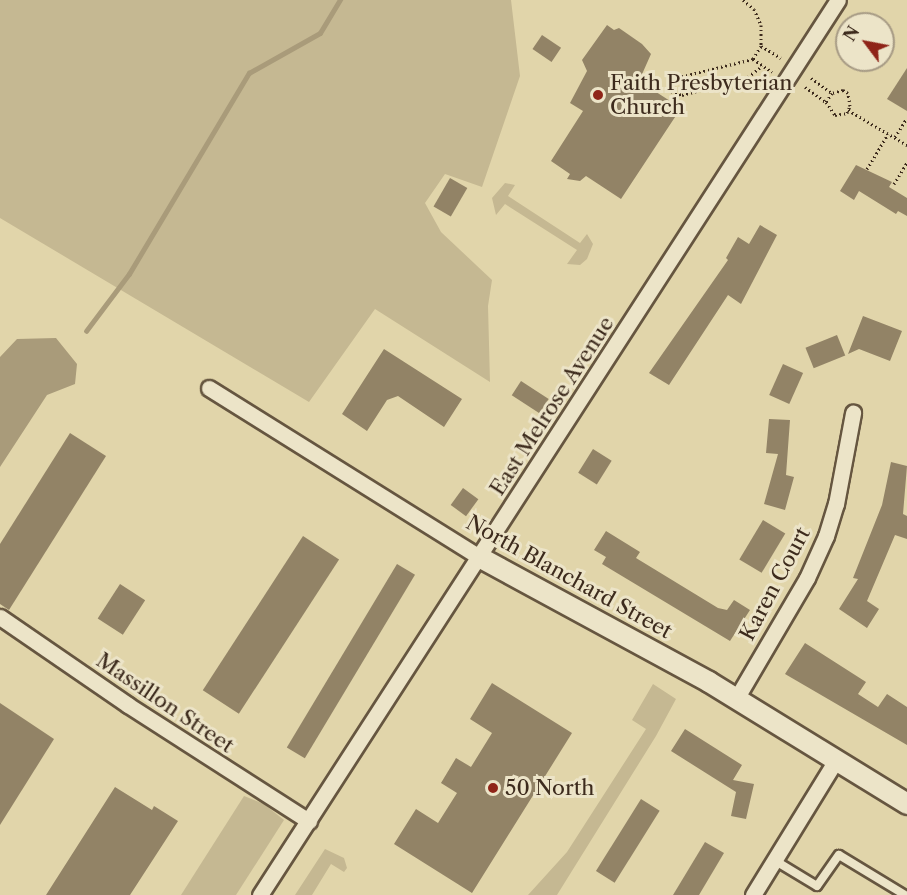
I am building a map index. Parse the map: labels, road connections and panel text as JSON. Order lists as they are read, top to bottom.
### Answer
{
  "streets": {
    "street": [
      "East Melrose Avenue",
      "North Blanchard Street",
      "Karen Court",
      "Massillon Street"
    ]
  },
  "crossings": [
    ["East Melrose Avenue", "North Blanchard Street"],
    ["East Melrose Avenue", "Massillon Street"],
    ["North Blanchard Street", "Karen Court"]
  ],
  "places": ["Faith Presbyterian Church", "50 North"],
  "north": "top left"
}
